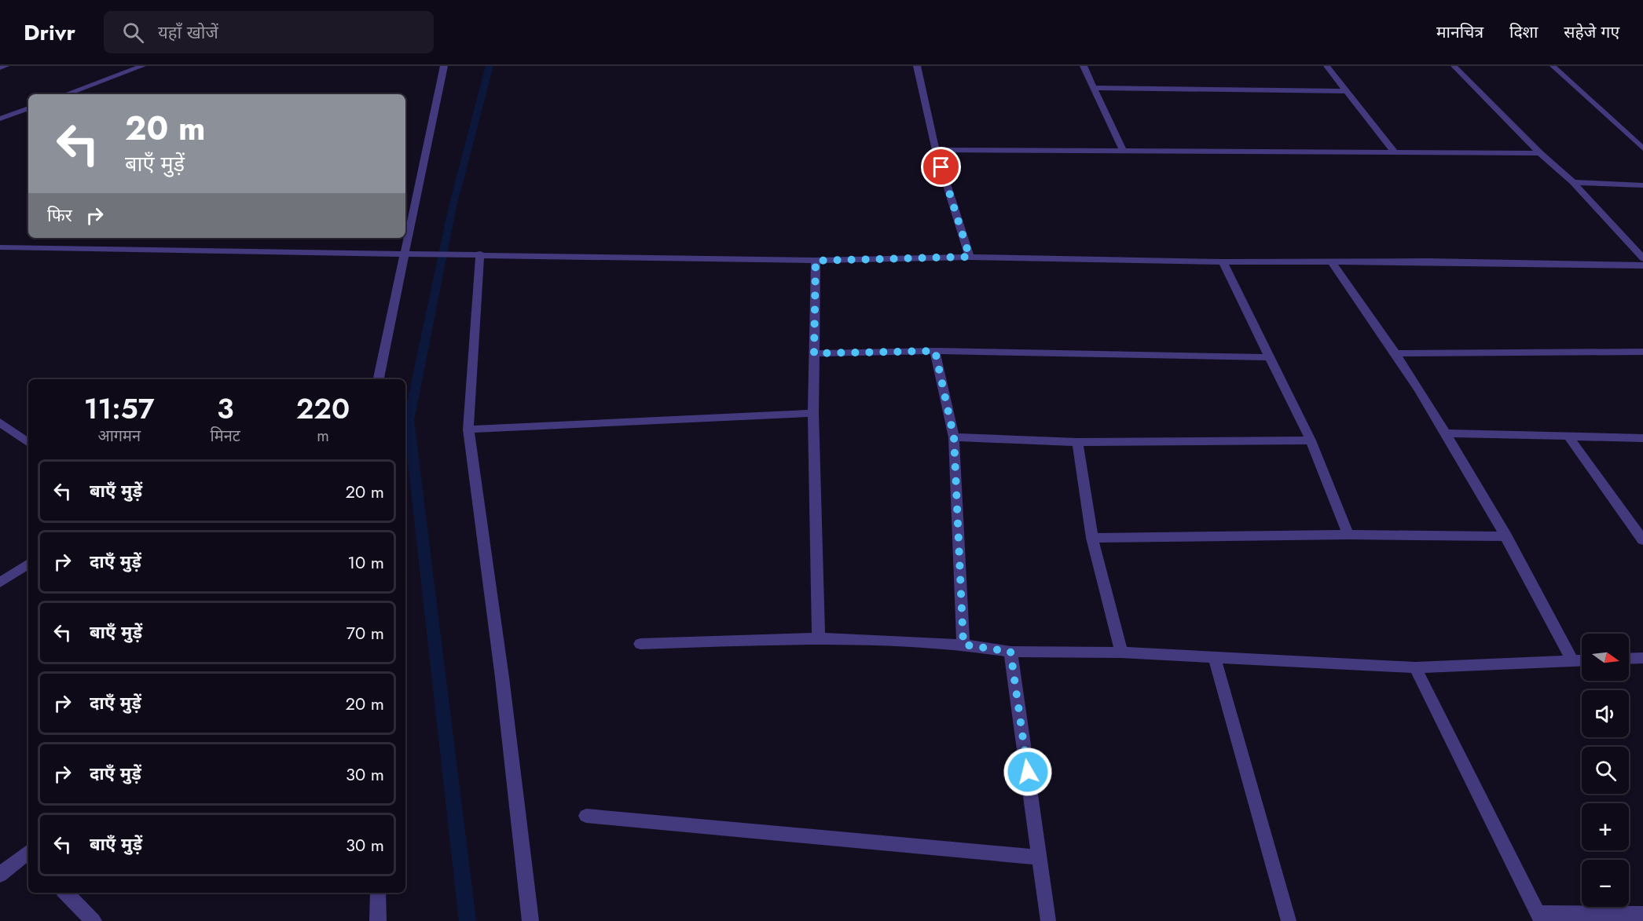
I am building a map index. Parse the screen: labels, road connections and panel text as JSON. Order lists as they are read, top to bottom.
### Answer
{
  "north": "right",
  "page": {
    "header": "Drivr",
    "search": "यहाँ खोजें",
    "nav": ["मानचित्र", "दिशा", "सहेजे गए"],
    "turn": ["20 m", "बाएँ मुड़ें"],
    "then": "फिर",
    "eta": [
      "11:57",
      "आगमन",
      "3",
      "मिनट",
      "220",
      "m"
    ],
    "list": [
      {
        "name": "बाएँ मुड़ें",
        "value": "20 m"
      },
      {
        "name": "दाएँ मुड़ें",
        "value": "10 m"
      },
      {
        "name": "बाएँ मुड़ें",
        "value": "70 m"
      },
      {
        "name": "दाएँ मुड़ें",
        "value": "20 m"
      },
      {
        "name": "दाएँ मुड़ें",
        "value": "30 m"
      },
      {
        "name": "बाएँ मुड़ें",
        "value": "30 m"
      }
    ],
    "map_buttons": ["+", "−"]
  }
}
